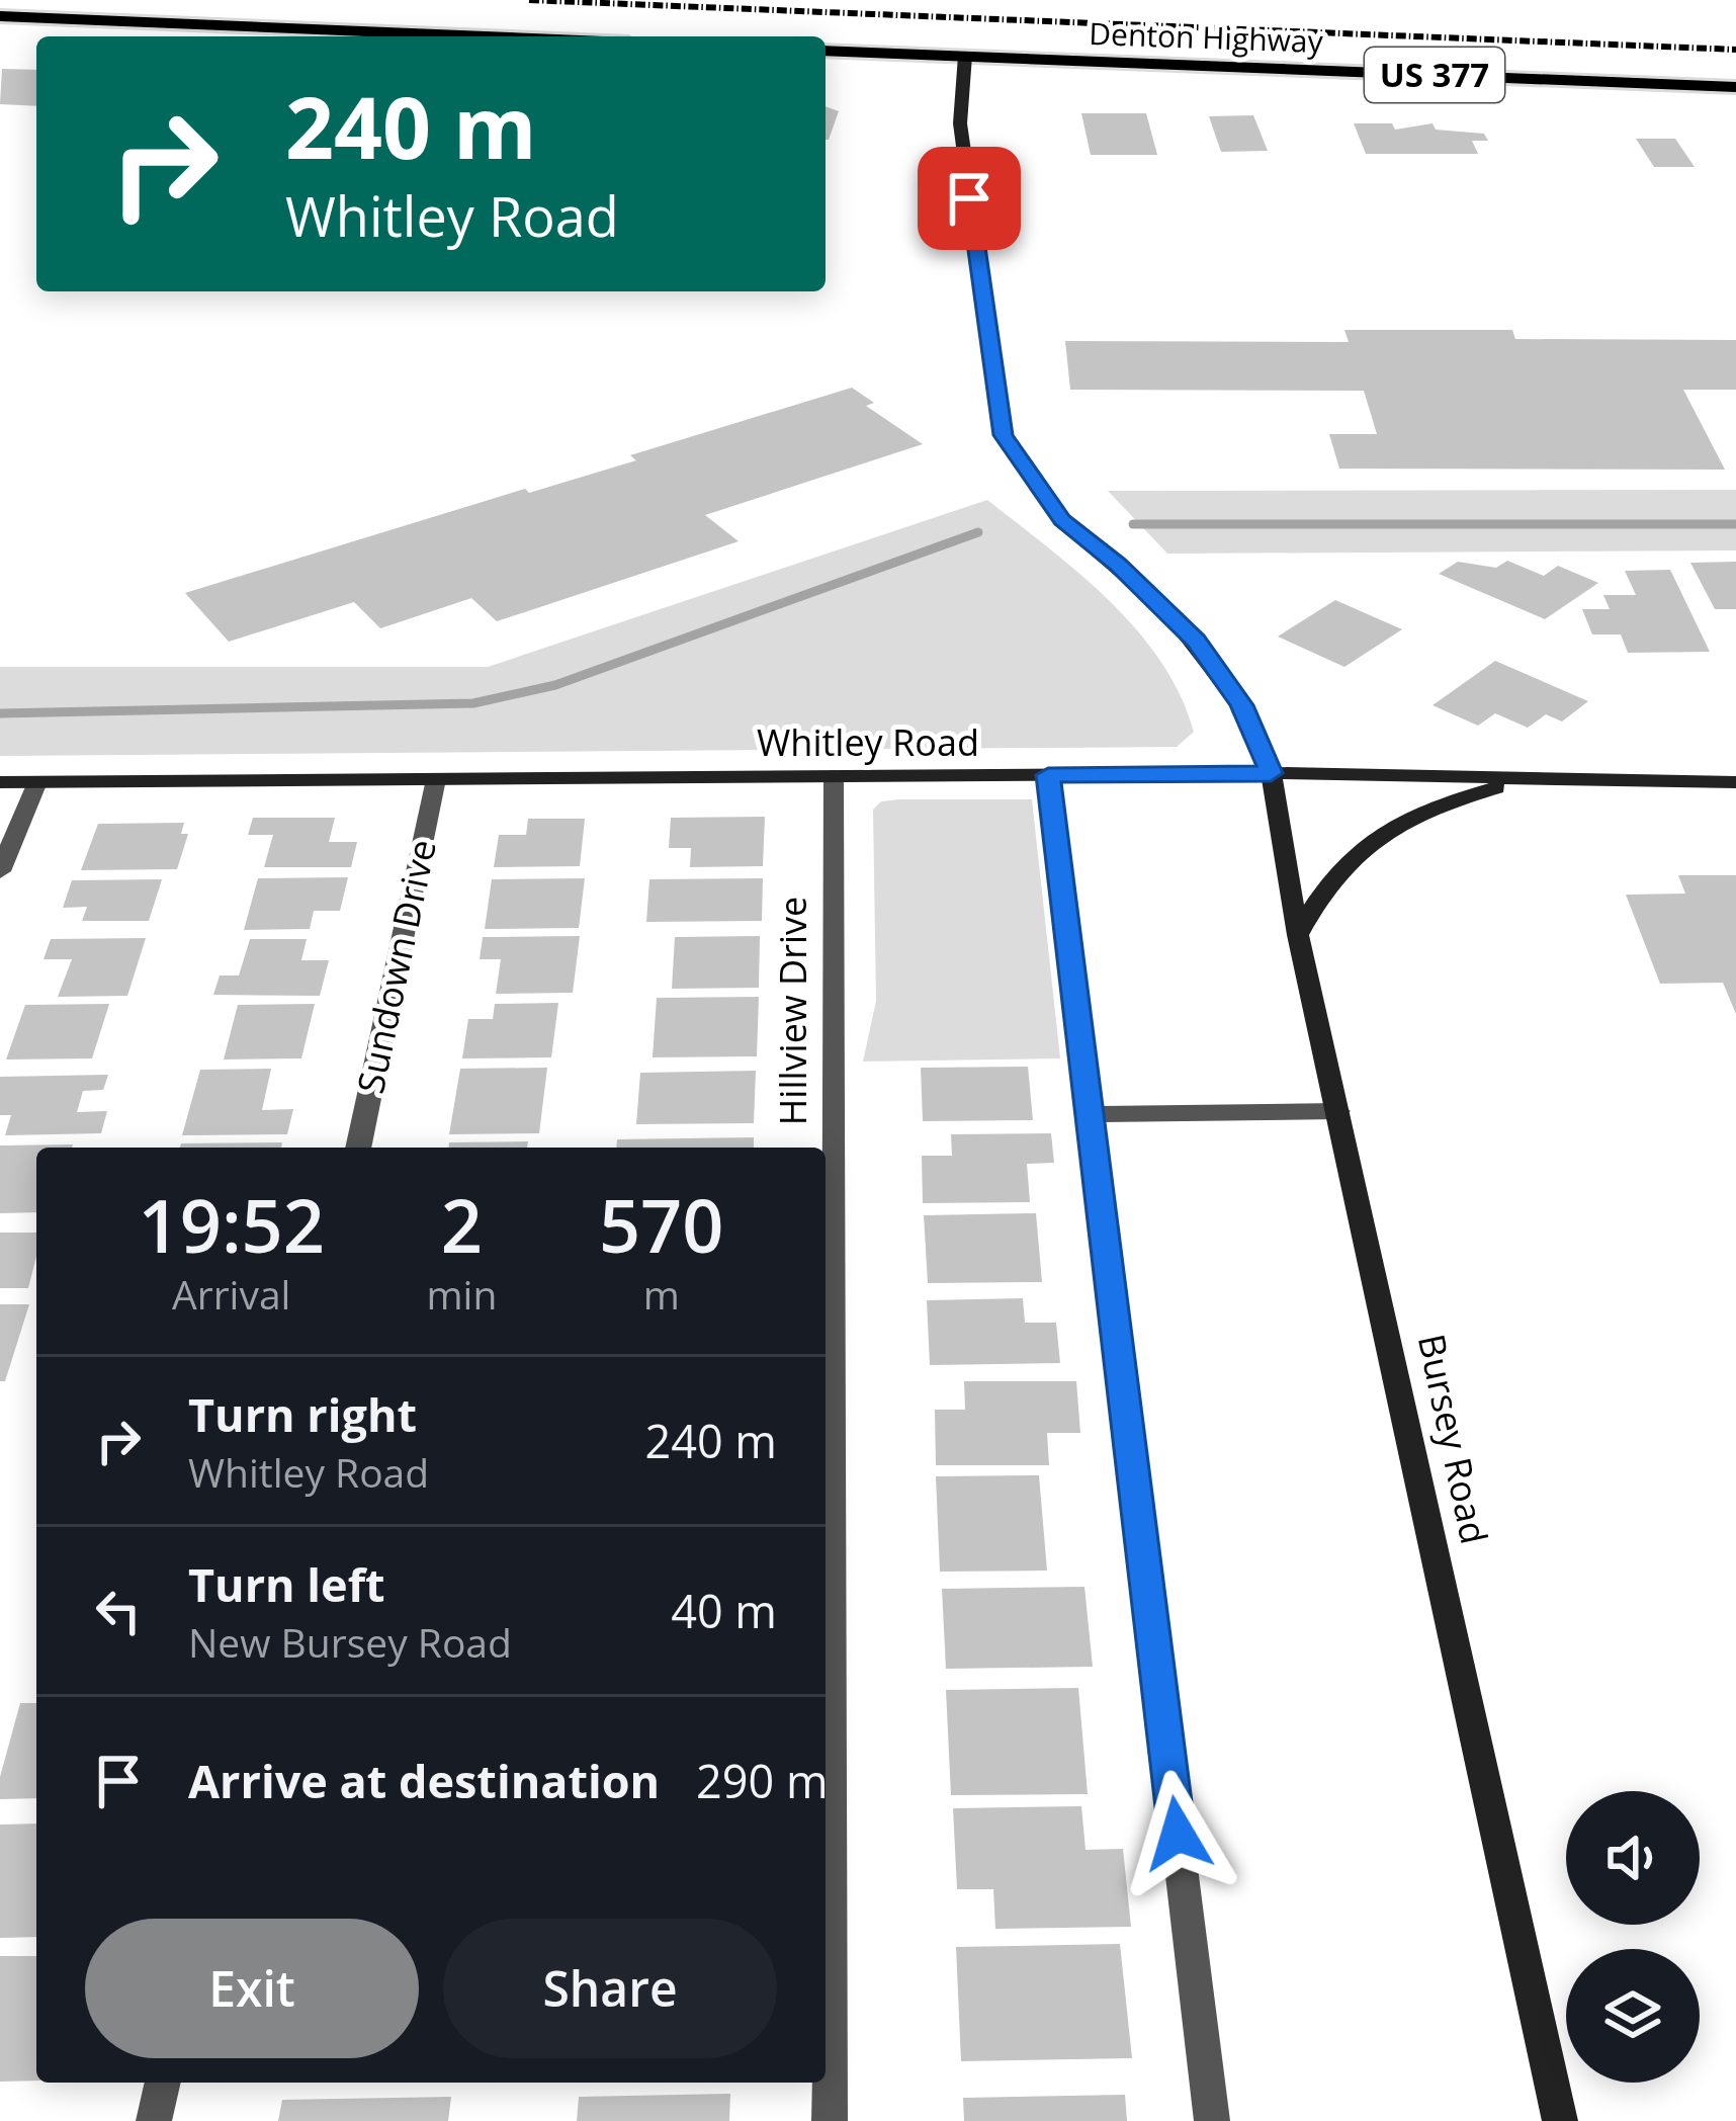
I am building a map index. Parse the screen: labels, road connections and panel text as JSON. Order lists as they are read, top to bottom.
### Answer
{
  "streets": {
    "main road": ["Denton Highway", "US 377"],
    "street": [
      "Whitley Road",
      "Sundown Drive",
      "Hillview Drive",
      "Bursey Road"
    ]
  },
  "crossings": [
    ["Denton Highway", "Bursey Road"],
    ["Whitley Road", "Sundown Drive"],
    ["Whitley Road", "Hillview Drive"],
    ["Whitley Road", "Bursey Road"]
  ],
  "page": {
    "turn": ["240 m", "Whitley Road"],
    "eta": [
      "19:52",
      "Arrival",
      "2",
      "min",
      "570",
      "m"
    ],
    "list": [
      {
        "name": "Turn right",
        "note": "Whitley Road",
        "value": "240 m"
      },
      {
        "name": "Turn left",
        "note": "New Bursey Road",
        "value": "40 m"
      },
      {
        "name": "Arrive at destination",
        "value": "290 m"
      }
    ],
    "buttons": ["Exit", "Share"]
  }
}
